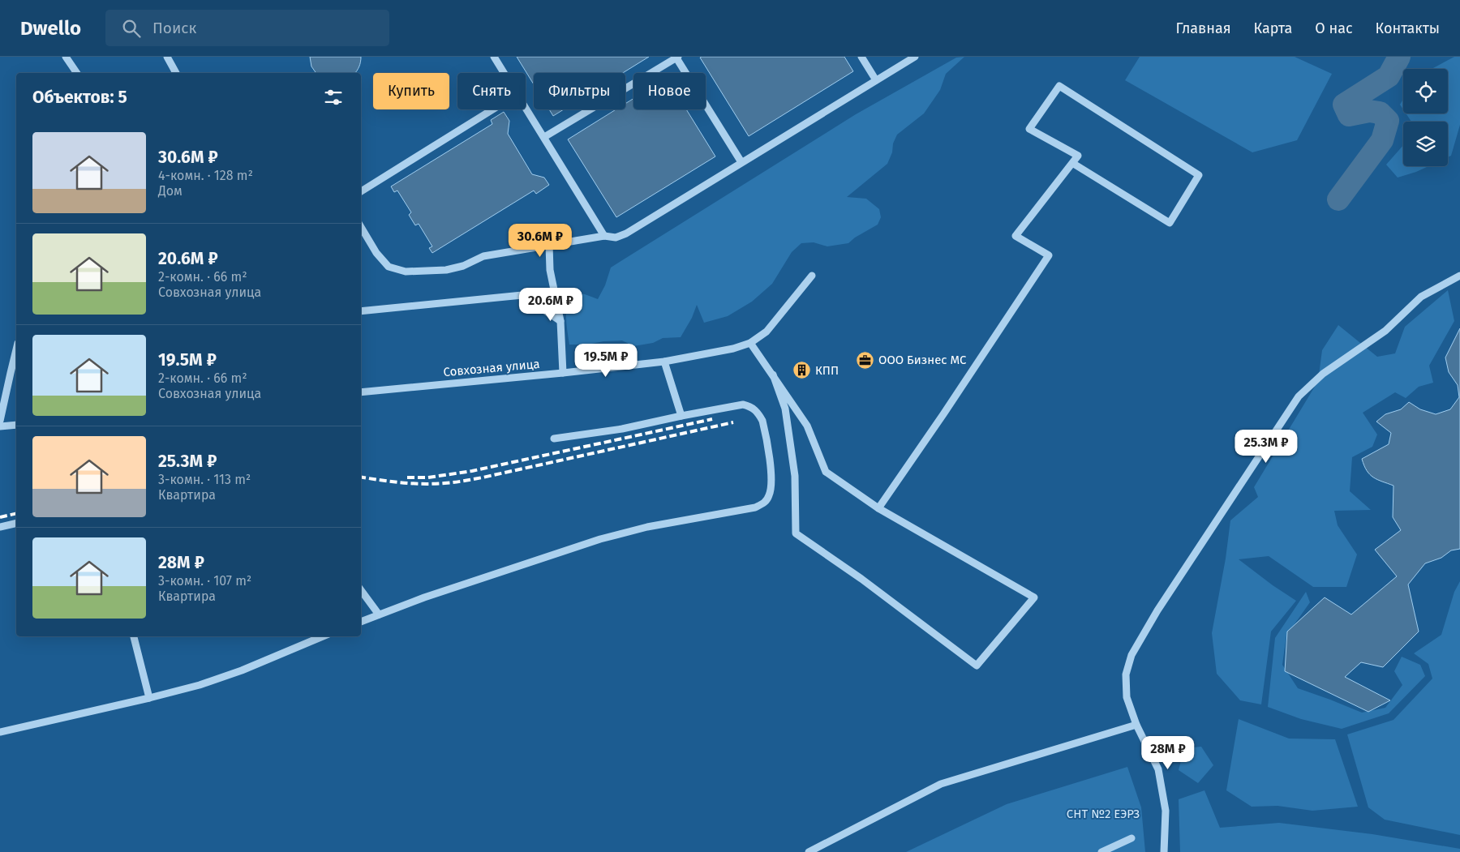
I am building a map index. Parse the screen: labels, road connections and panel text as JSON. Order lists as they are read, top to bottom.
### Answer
{
  "streets": {
    "street": ["Совхозная улица"]
  },
  "parks": ["СНТ №2 ЕЭРЗ"],
  "places": {
    "office": ["ООО Бизнес МС"],
    "building": ["КПП"]
  },
  "page": {
    "header": "Dwello",
    "search": "Поиск",
    "nav": [
      "Главная",
      "Карта",
      "О нас",
      "Контакты"
    ],
    "chip": [
      "Купить",
      "Снять",
      "Фильтры",
      "Новое"
    ],
    "heading": "Объектов: 5",
    "list": [
      {
        "name": "30.6M ₽",
        "note": "4-комн. · 128 m² · Дом"
      },
      {
        "name": "20.6M ₽",
        "note": "2-комн. · 66 m² · Совхозная улица"
      },
      {
        "name": "19.5M ₽",
        "note": "2-комн. · 66 m² · Совхозная улица"
      },
      {
        "name": "25.3M ₽",
        "note": "3-комн. · 113 m² · Квартира"
      },
      {
        "name": "28M ₽",
        "note": "3-комн. · 107 m² · Квартира"
      }
    ],
    "price": [
      "30.6M ₽",
      "20.6M ₽",
      "19.5M ₽",
      "25.3M ₽",
      "28M ₽"
    ]
  }
}
